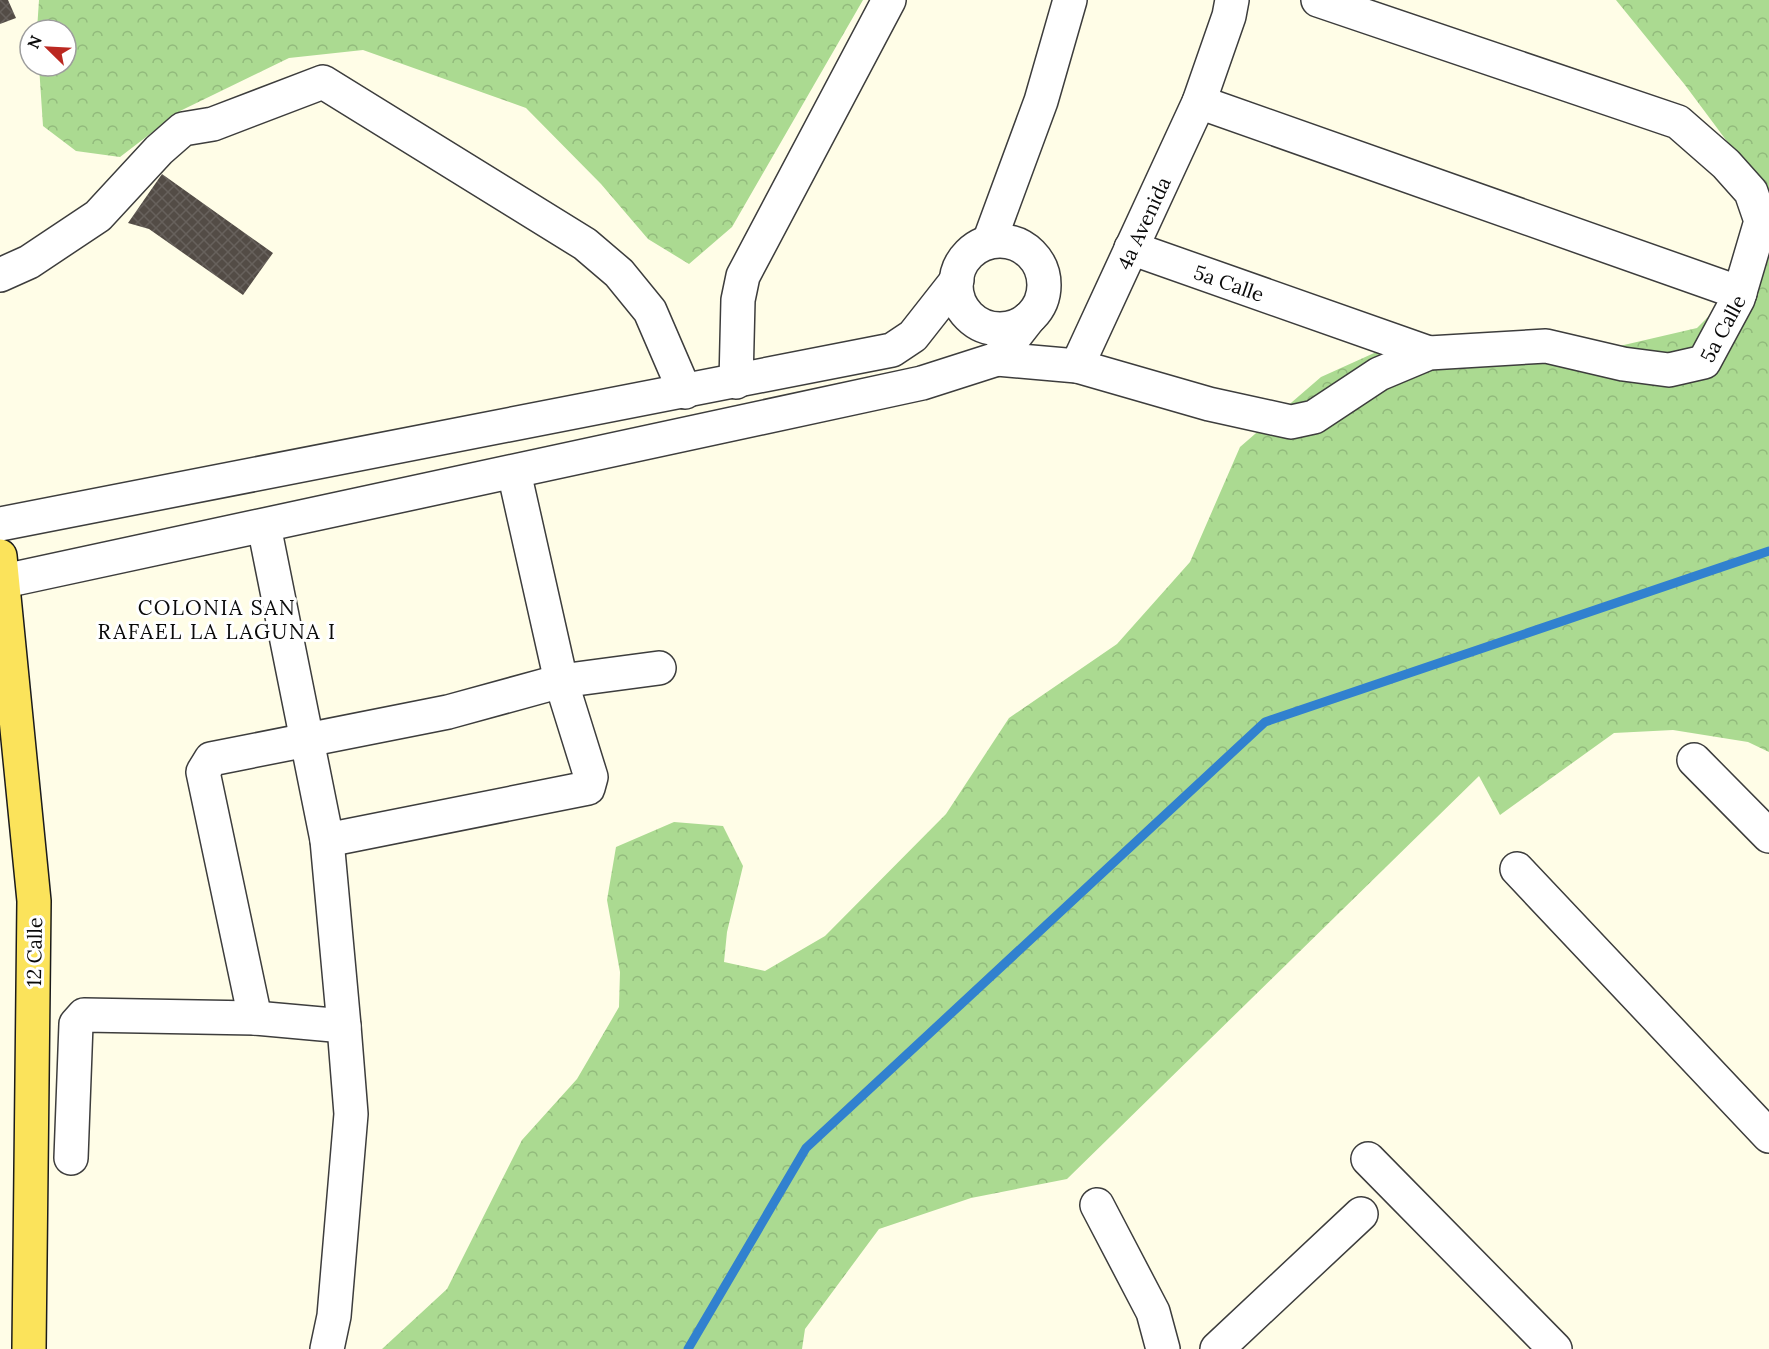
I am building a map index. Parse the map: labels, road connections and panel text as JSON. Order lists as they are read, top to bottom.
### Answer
{
  "streets": {
    "main road": ["12 Calle"],
    "street": ["4a Avenida", "5a Calle"]
  },
  "crossings": [
    ["4a Avenida", "5a Calle"]
  ],
  "districts": ["COLONIA SAN RAFAEL LA LAGUNA I"],
  "north": "top left"
}
